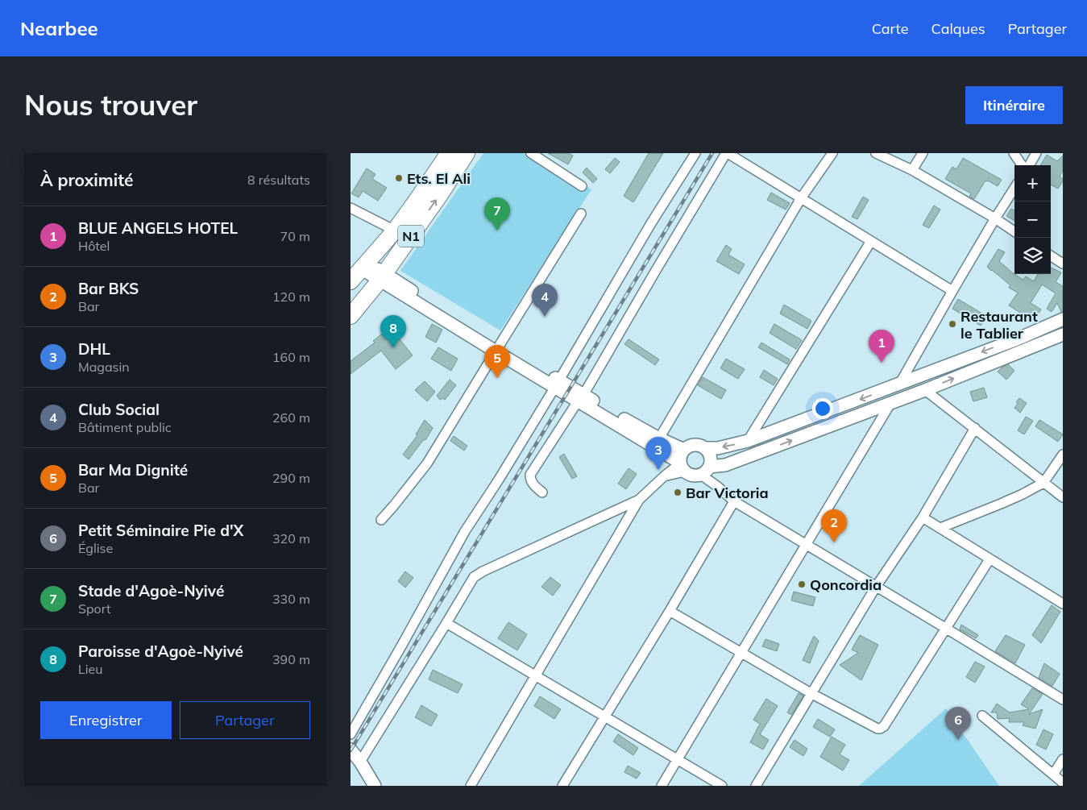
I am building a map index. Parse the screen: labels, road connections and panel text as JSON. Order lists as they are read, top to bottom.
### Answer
{
  "streets": {
    "highway": ["N1"]
  },
  "places": [
    "Ets. El Ali",
    "Restaurant le Tablier",
    "Bar Victoria",
    "Qoncordia"
  ],
  "page": {
    "header": "Nearbee",
    "nav": ["Carte", "Calques", "Partager"],
    "buttons": [
      "Itinéraire",
      ["Enregistrer", "Partager"]
    ],
    "title": "Nous trouver",
    "heading": ["À proximité", "8 résultats"],
    "map_buttons": ["+", "−"],
    "pins": [
      "7",
      "4",
      "8",
      "1",
      "5",
      "3",
      "2",
      "6"
    ],
    "list": [
      {
        "mark": "1",
        "name": "BLUE ANGELS HOTEL",
        "note": "Hôtel",
        "value": "70 m"
      },
      {
        "mark": "2",
        "name": "Bar BKS",
        "note": "Bar",
        "value": "120 m"
      },
      {
        "mark": "3",
        "name": "DHL",
        "note": "Magasin",
        "value": "160 m"
      },
      {
        "mark": "4",
        "name": "Club Social",
        "note": "Bâtiment public",
        "value": "260 m"
      },
      {
        "mark": "5",
        "name": "Bar Ma Dignité",
        "note": "Bar",
        "value": "290 m"
      },
      {
        "mark": "6",
        "name": "Petit Séminaire Pie d'X",
        "note": "Église",
        "value": "320 m"
      },
      {
        "mark": "7",
        "name": "Stade d'Agoè-Nyivé",
        "note": "Sport",
        "value": "330 m"
      },
      {
        "mark": "8",
        "name": "Paroisse d'Agoè-Nyivé",
        "note": "Lieu",
        "value": "390 m"
      }
    ]
  }
}
